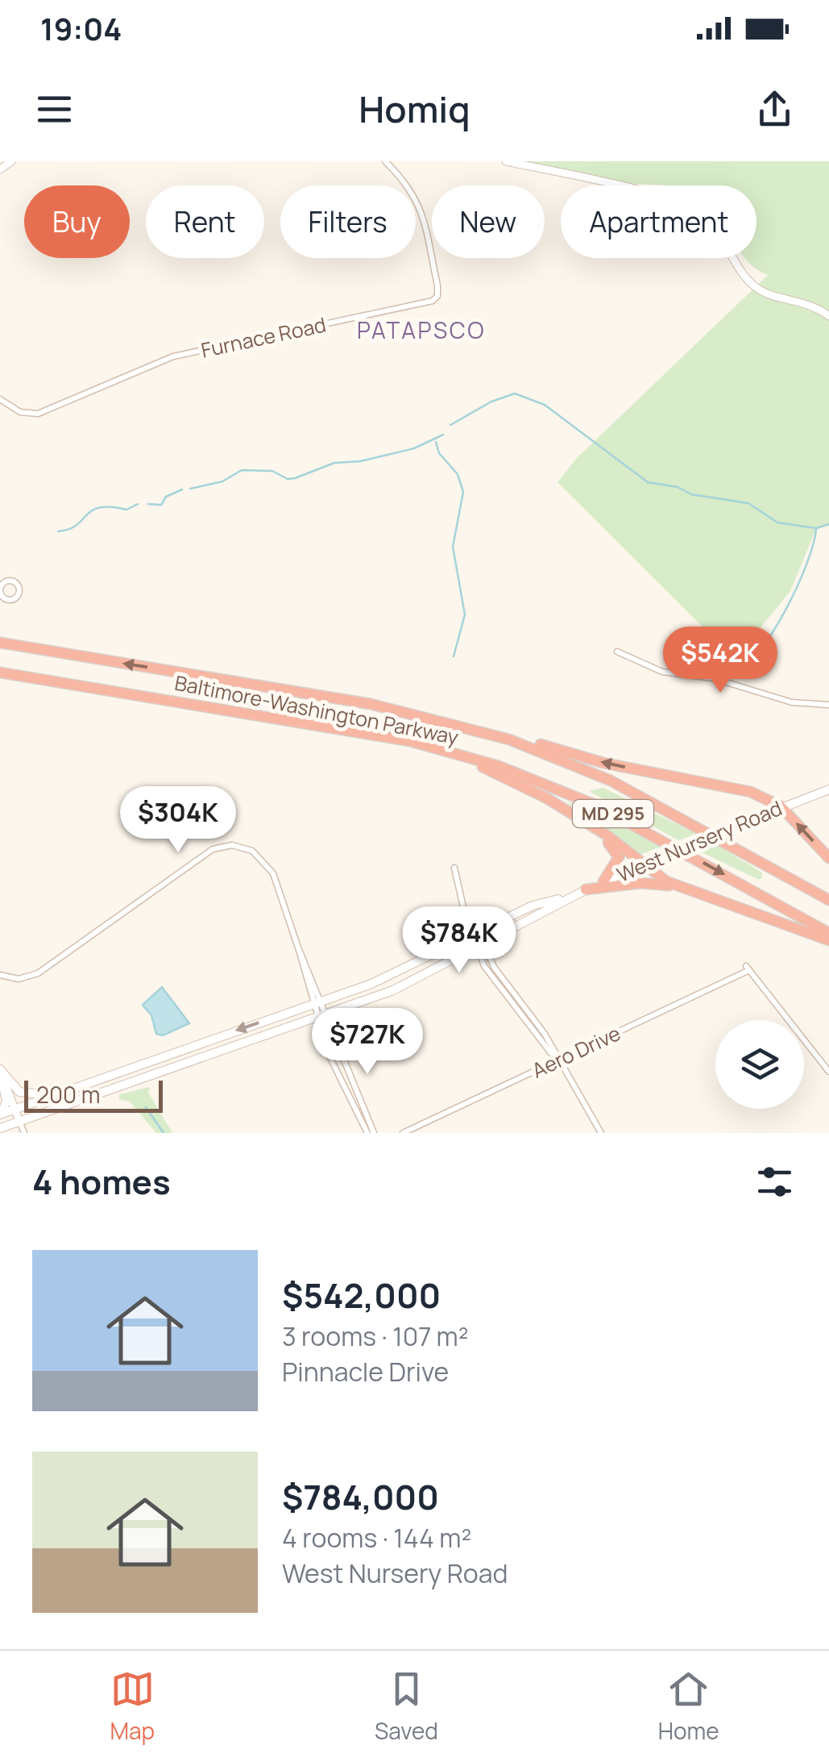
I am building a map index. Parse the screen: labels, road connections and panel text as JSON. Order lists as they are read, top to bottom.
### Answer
{
  "streets": {
    "highway": ["Baltimore-Washington Parkway", "MD 295"],
    "main road": ["West Nursery Road"],
    "street": ["Furnace Road", "Aero Drive"]
  },
  "districts": ["PATAPSCO"],
  "scale_bar": "200 m",
  "page": {
    "status": "19:04",
    "header": "Homiq",
    "chip": [
      "Buy",
      "Rent",
      "Filters",
      "New",
      "Apartment"
    ],
    "price": [
      "$542K",
      "$304K",
      "$784K",
      "$727K"
    ],
    "scale": "200 m",
    "heading": "4 homes",
    "list": [
      {
        "name": "$542,000",
        "note": "3 rooms · 107 m² · Pinnacle Drive"
      },
      {
        "name": "$784,000",
        "note": "4 rooms · 144 m² · West Nursery Road"
      }
    ],
    "tabs": ["Map", "Saved", "Home"]
  }
}
